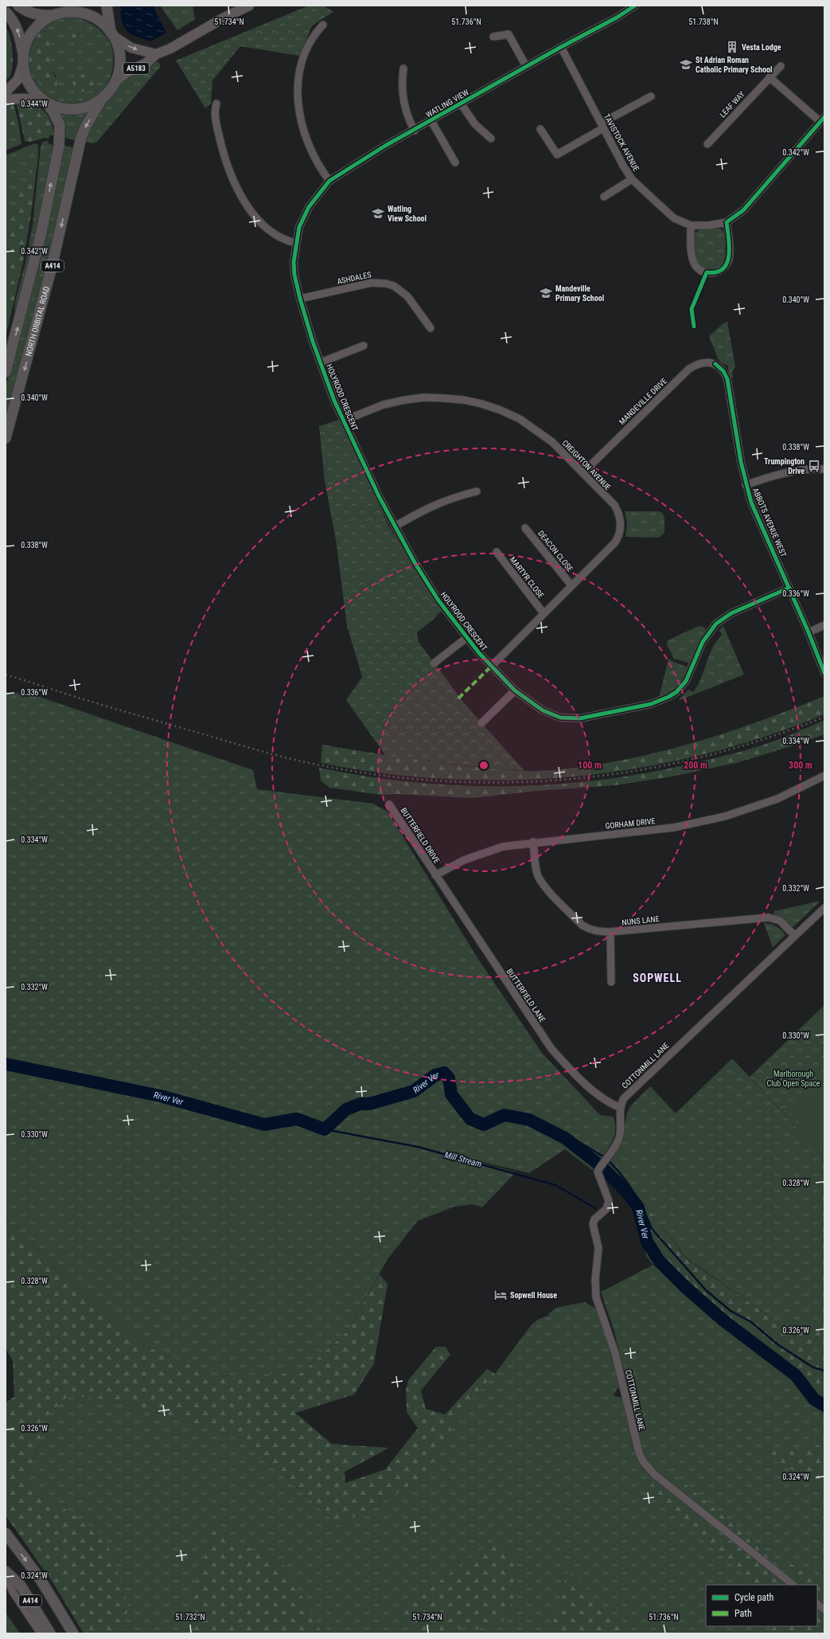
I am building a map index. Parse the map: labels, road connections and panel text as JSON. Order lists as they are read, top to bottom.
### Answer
{
  "streets": {
    "highway": ["A414", "NORTH ORBITAL ROAD"],
    "main road": ["A5183"],
    "street": [
      "WATLING VIEW",
      "LEAF WAY",
      "TAVISTOCK AVENUE",
      "ASHDALES",
      "HOLYROOD CRESCENT",
      "MANDEVILLE DRIVE",
      "CREIGHTON AVENUE",
      "ABBOTS AVENUE WEST",
      "DEACON CLOSE",
      "MARTYR CLOSE",
      "GORHAM DRIVE",
      "BUTTERFIELD DRIVE",
      "NUNS LANE",
      "BUTTERFIELD LANE",
      "COTTONMILL LANE"
    ]
  },
  "crossings": [
    ["A5183", "A414"],
    ["A5183", "NORTH ORBITAL ROAD"],
    ["WATLING VIEW", "TAVISTOCK AVENUE"],
    ["WATLING VIEW", "HOLYROOD CRESCENT"],
    ["A414", "NORTH ORBITAL ROAD"],
    ["ASHDALES", "HOLYROOD CRESCENT"],
    ["HOLYROOD CRESCENT", "CREIGHTON AVENUE"],
    ["HOLYROOD CRESCENT", "ABBOTS AVENUE WEST"],
    ["MANDEVILLE DRIVE", "CREIGHTON AVENUE"],
    ["MANDEVILLE DRIVE", "ABBOTS AVENUE WEST"],
    ["CREIGHTON AVENUE", "DEACON CLOSE"],
    ["CREIGHTON AVENUE", "MARTYR CLOSE"],
    ["GORHAM DRIVE", "BUTTERFIELD DRIVE"],
    ["GORHAM DRIVE", "NUNS LANE"],
    ["GORHAM DRIVE", "BUTTERFIELD LANE"],
    ["BUTTERFIELD DRIVE", "BUTTERFIELD LANE"],
    ["NUNS LANE", "COTTONMILL LANE"],
    ["BUTTERFIELD LANE", "COTTONMILL LANE"]
  ],
  "districts": ["SOPWELL"],
  "water": ["River Ver", "Mill Stream"],
  "parks": ["Marlborough Club Open Space"],
  "places": {
    "building": ["Vesta Lodge"],
    "school or university": ["St Adrian Roman Catholic Primary School", "Watling View School", "Mandeville Primary School"],
    "bus stop": ["Trumpington Drive"],
    "hotel": ["Sopwell House"]
  },
  "legend": ["Cycle path", "Path"],
  "coordinates": [
    "51.734°N",
    "51.736°N",
    "51.738°N",
    "0.344°W",
    "0.342°W",
    "0.340°W",
    "0.338°W",
    "0.336°W",
    "0.334°W",
    "0.332°W",
    "0.330°W",
    "0.328°W",
    "0.326°W",
    "0.324°W",
    "51.732°N"
  ],
  "rings": ["100 m", "200 m", "300 m"]
}
